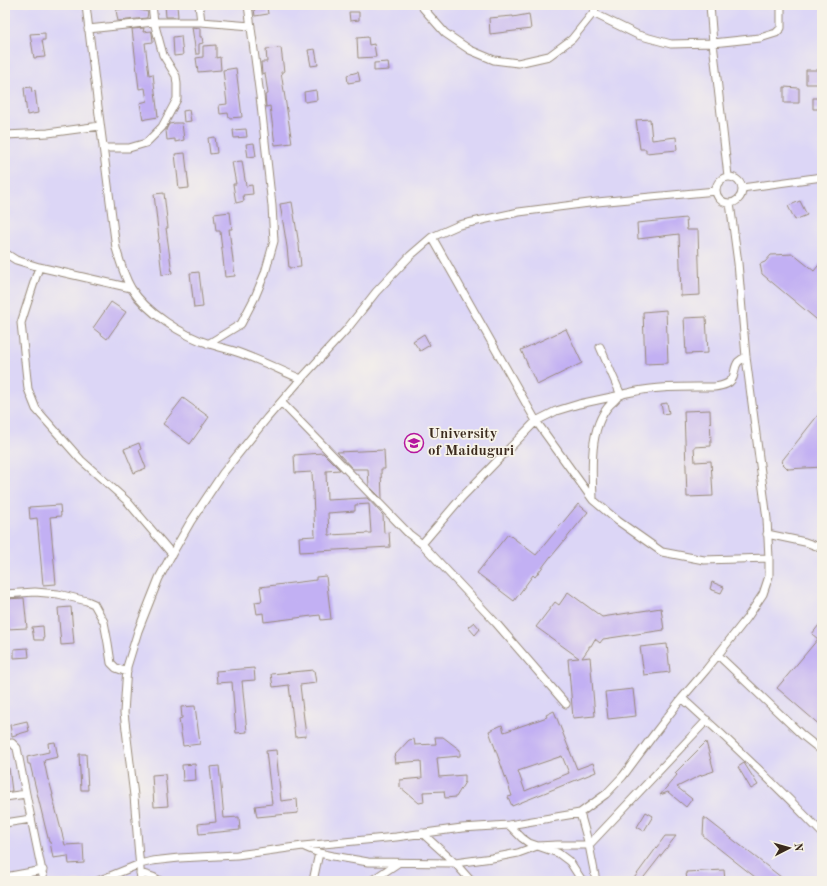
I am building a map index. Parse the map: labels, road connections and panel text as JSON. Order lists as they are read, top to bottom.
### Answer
{
  "places": {
    "school or university": ["University of Maiduguri"]
  },
  "north": "right"
}
